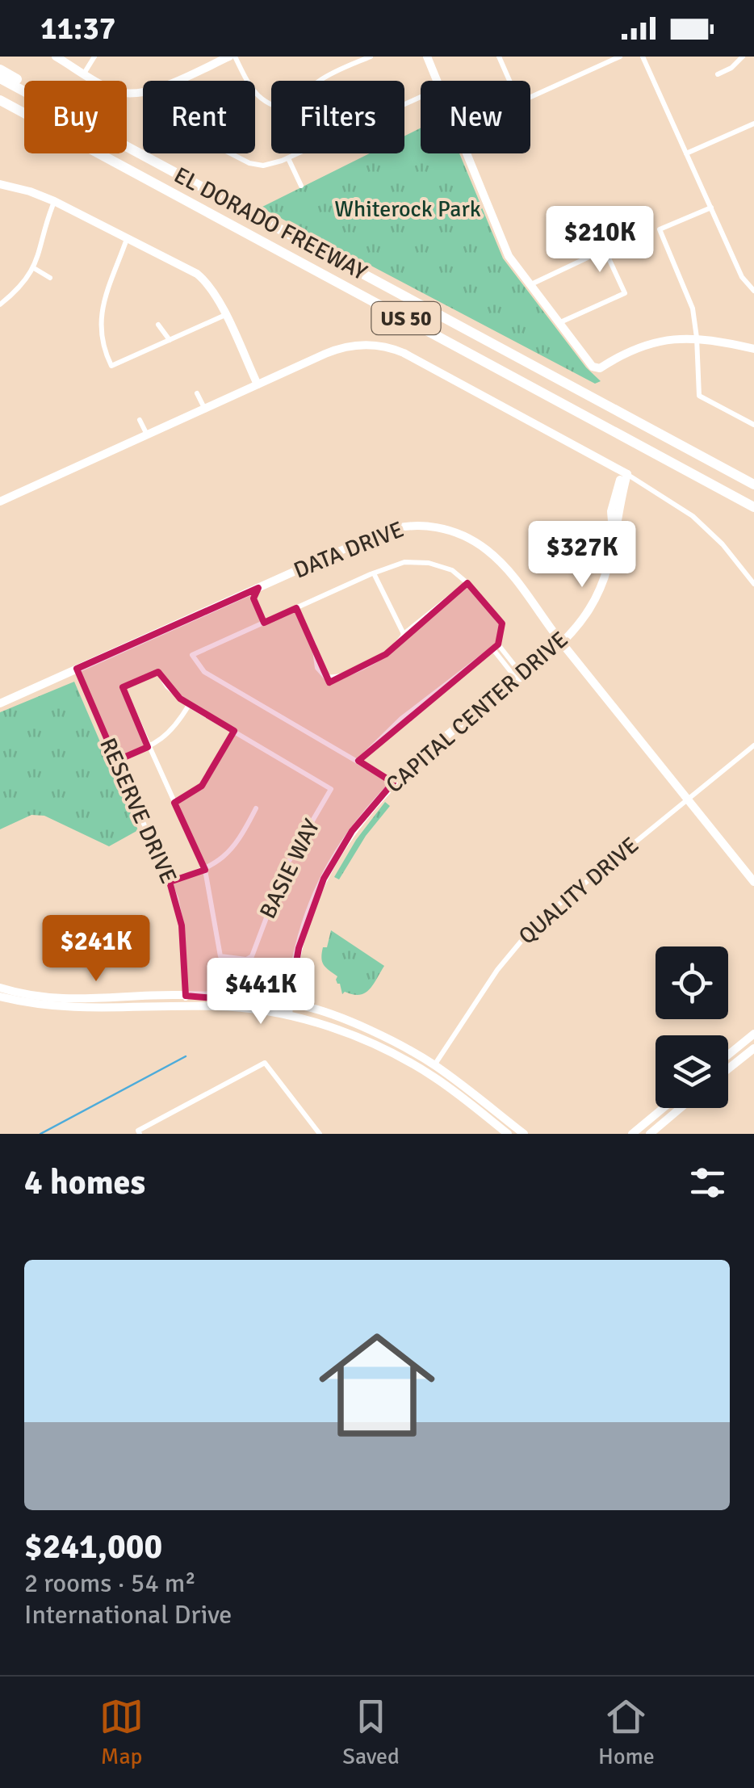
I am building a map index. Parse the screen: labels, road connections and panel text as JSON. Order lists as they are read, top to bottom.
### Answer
{
  "streets": {
    "highway": ["EL DORADO FREEWAY", "US 50"],
    "street": [
      "DATA DRIVE",
      "CAPITAL CENTER DRIVE",
      "RESERVE DRIVE",
      "BASIE WAY",
      "QUALITY DRIVE"
    ]
  },
  "crossings": [
    ["DATA DRIVE", "CAPITAL CENTER DRIVE"],
    ["DATA DRIVE", "RESERVE DRIVE"],
    ["DATA DRIVE", "QUALITY DRIVE"]
  ],
  "parks": ["Whiterock Park"],
  "page": {
    "status": "11:37",
    "chip": [
      "Buy",
      "Rent",
      "Filters",
      "New"
    ],
    "price": [
      "$210K",
      "$327K",
      "$241K",
      "$441K"
    ],
    "heading": "4 homes",
    "list": [
      {
        "name": "$241,000",
        "note": "2 rooms · 54 m² · International Drive"
      }
    ],
    "tabs": ["Map", "Saved", "Home"]
  }
}
